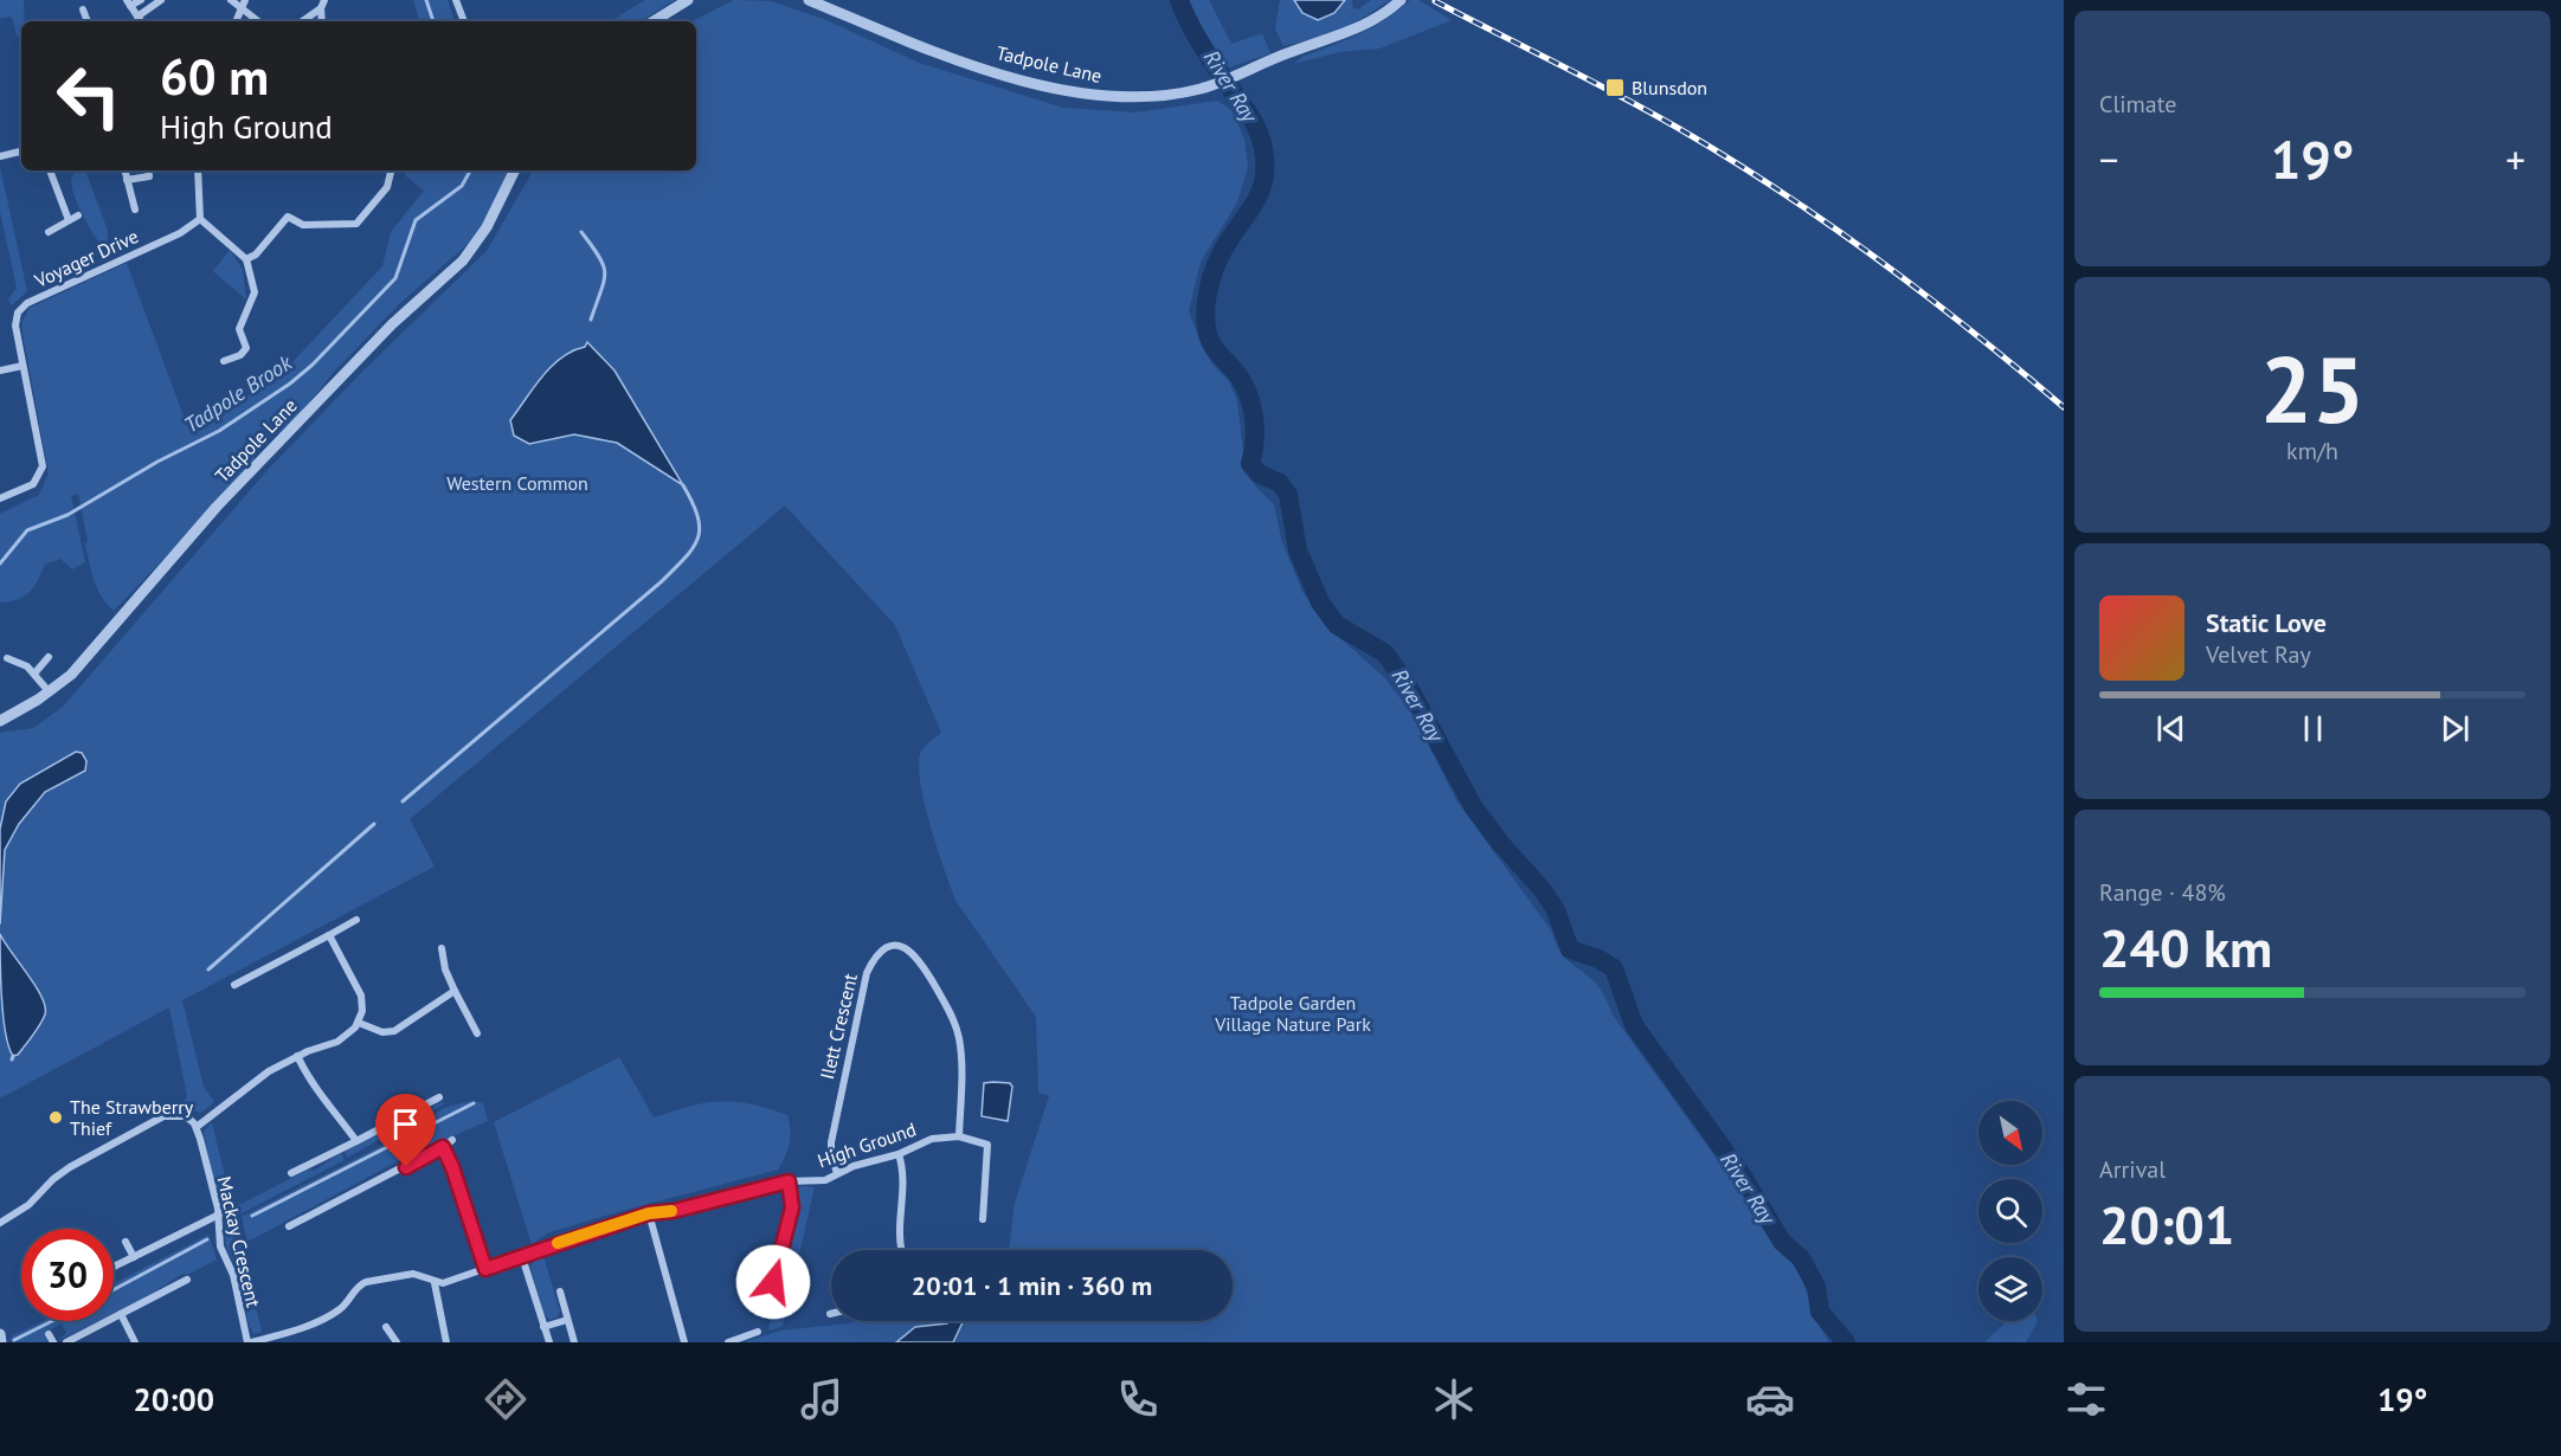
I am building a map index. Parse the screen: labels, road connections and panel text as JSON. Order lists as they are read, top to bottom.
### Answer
{
  "streets": {
    "street": [
      "Tadpole Lane",
      "Voyager Drive",
      "Ilett Crescent",
      "High Ground",
      "Mackay Crescent"
    ]
  },
  "crossings": [
    ["Ilett Crescent", "High Ground"],
    ["High Ground", "Mackay Crescent"]
  ],
  "water": ["River Ray", "Tadpole Brook"],
  "parks": ["Western Common", "Tadpole Garden Village Nature Park"],
  "places": {
    "transit": ["Blunsdon"],
    "other": ["The Strawberry Thief"]
  },
  "north": "bottom right",
  "page": {
    "tile": [
      "Climate",
      ["25", "km/h"],
      ["Range · 48%", "240 km"],
      ["Arrival", "20:01"]
    ],
    "turn": ["60 m", "High Ground"],
    "heat": ["−", "19°", "+"],
    "song": ["Static Love", "Velvet Ray"],
    "limit": "30",
    "trip": "20:01 · 1 min · 360 m",
    "tabs": ["20:00", "19°"]
  }
}
